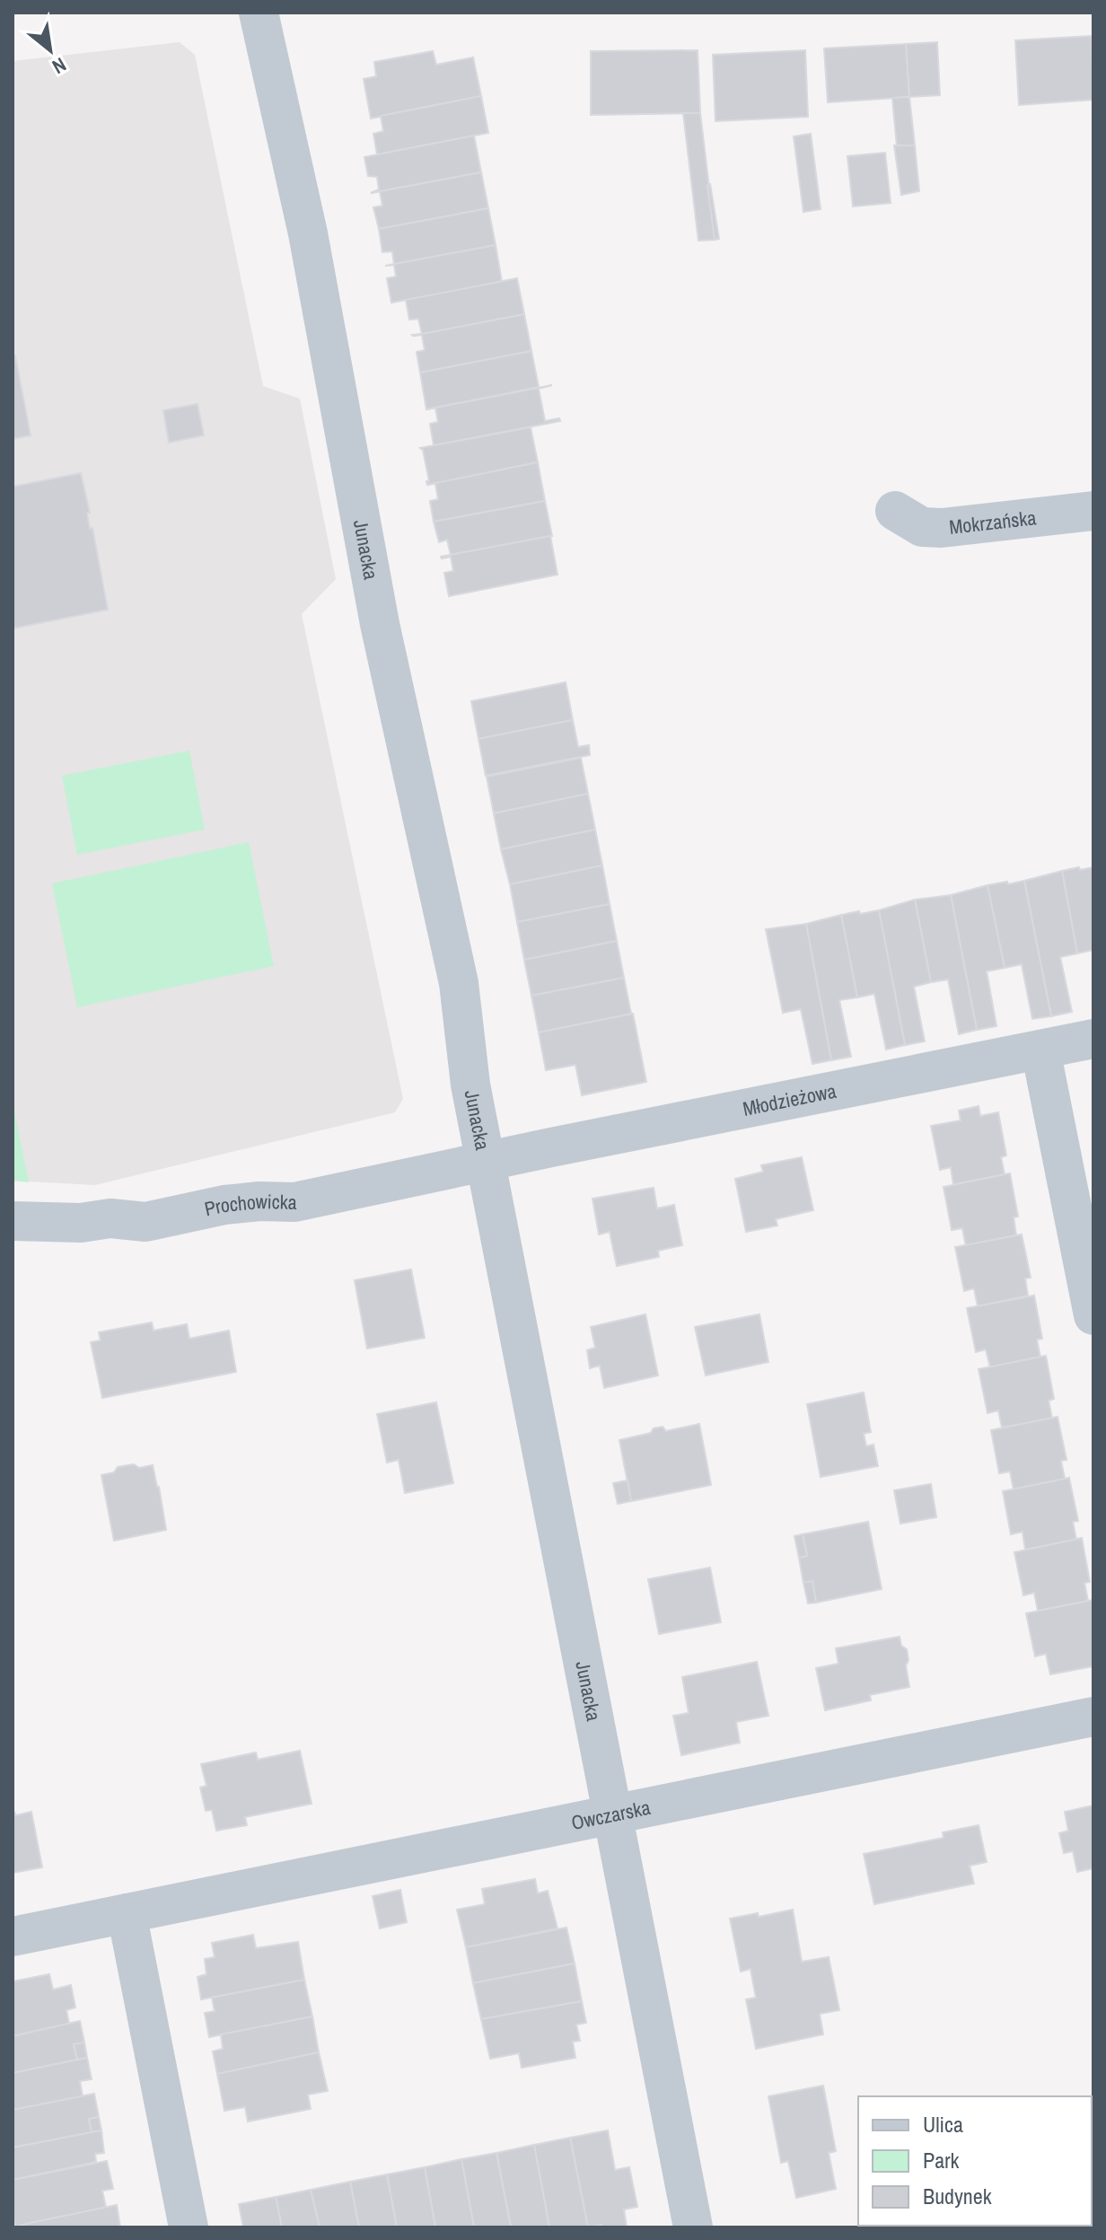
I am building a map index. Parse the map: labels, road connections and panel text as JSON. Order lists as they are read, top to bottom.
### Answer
{
  "streets": {
    "street": [
      "Mokrzańska",
      "Junacka",
      "Młodzieżowa",
      "Prochowicka",
      "Owczarska"
    ]
  },
  "crossings": [
    ["Junacka", "Młodzieżowa"],
    ["Junacka", "Prochowicka"],
    ["Junacka", "Owczarska"],
    ["Młodzieżowa", "Prochowicka"]
  ],
  "legend": ["Ulica", "Park", "Budynek"],
  "north": "bottom right"
}
